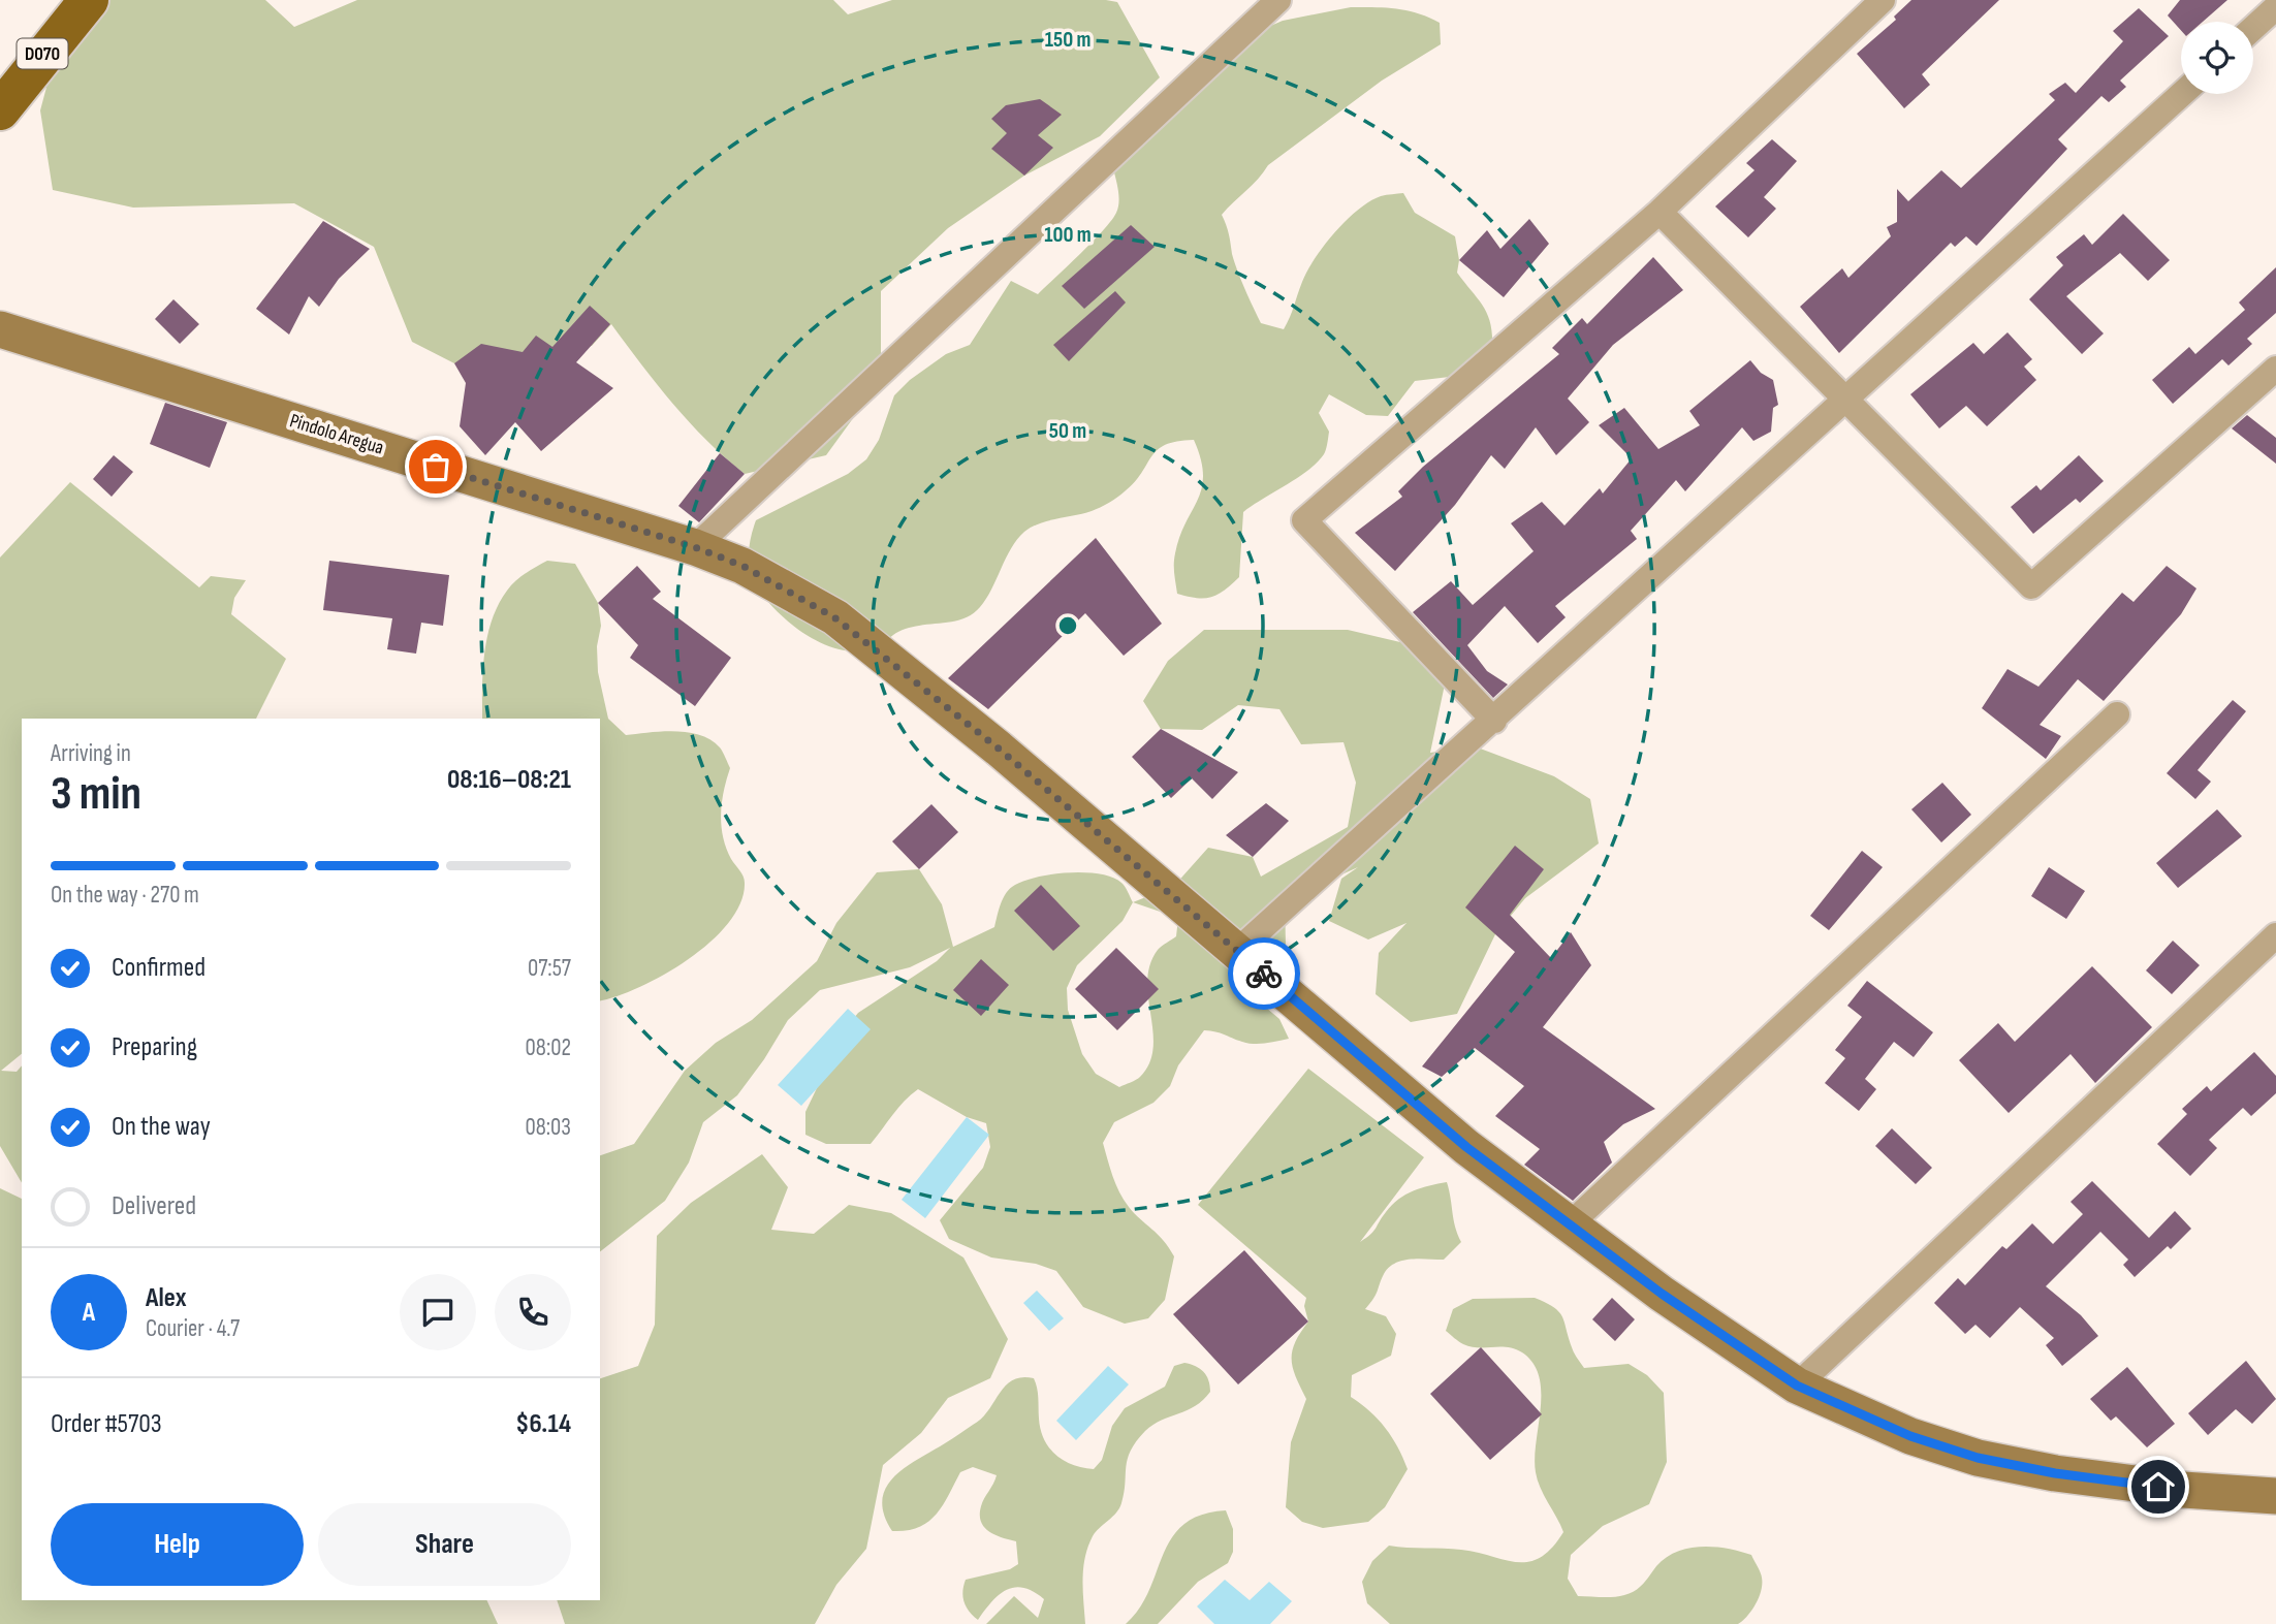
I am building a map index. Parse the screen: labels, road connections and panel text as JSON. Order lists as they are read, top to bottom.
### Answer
{
  "streets": {
    "main road": ["D070", "Pindolo Aregua"]
  },
  "page": {
    "heading": ["3 min", "Arriving in", "08:16–08:21"],
    "panel": [
      "Alex",
      "Courier · 4.7",
      "Order #5703",
      "$6.14"
    ],
    "bar": "On the way · 270 m",
    "list": [
      ["Confirmed", "07:57"],
      ["Preparing", "08:02"],
      ["On the way", "08:03"],
      "Delivered"
    ],
    "round": "A",
    "buttons": ["Help", "Share"]
  },
  "rings": ["150 m", "100 m", "50 m"]
}
